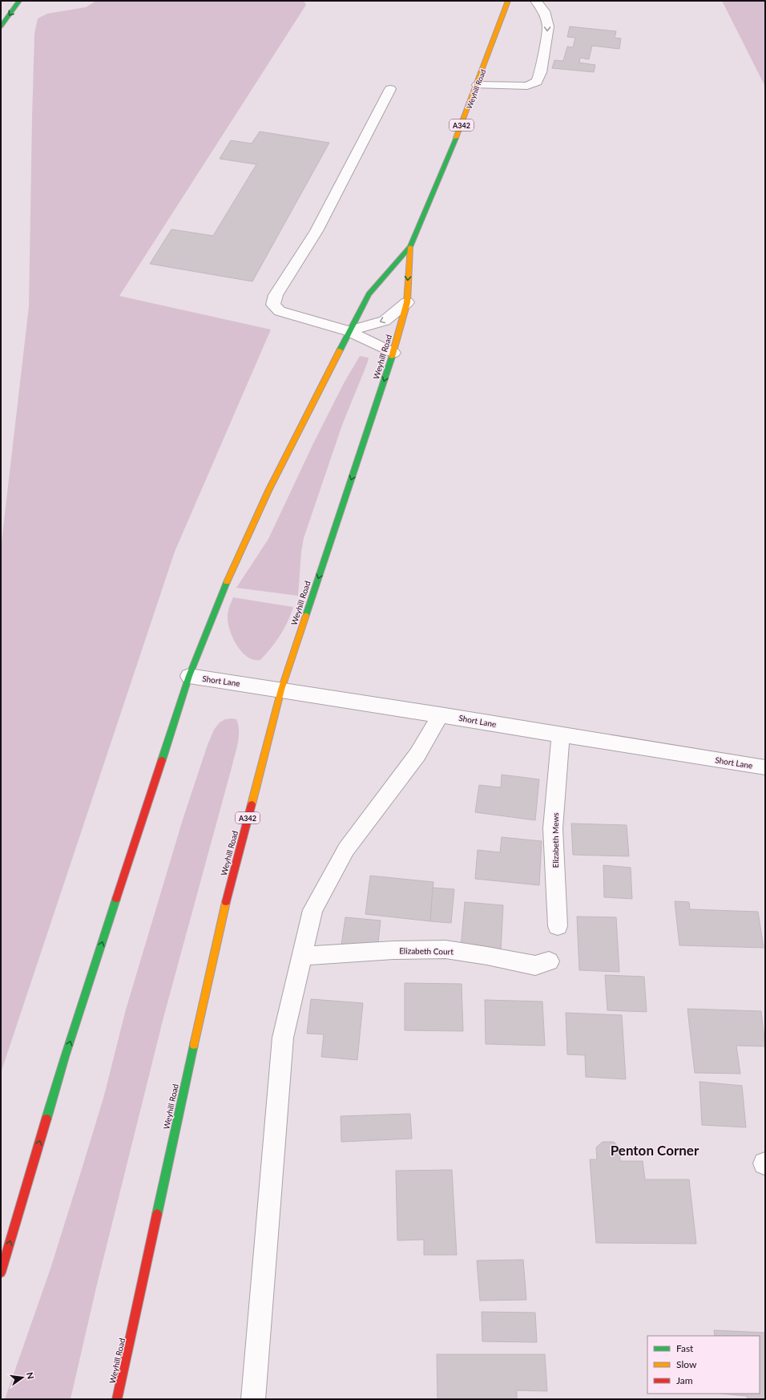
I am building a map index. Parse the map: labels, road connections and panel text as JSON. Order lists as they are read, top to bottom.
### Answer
{
  "streets": {
    "main road": ["Weyhill Road", "A342"],
    "street": ["Short Lane", "Elizabeth Mews", "Elizabeth Court"]
  },
  "crossings": [
    ["Weyhill Road", "Short Lane"],
    ["Short Lane", "Elizabeth Mews"]
  ],
  "districts": ["Penton Corner"],
  "legend": ["Fast", "Slow", "Jam"],
  "north": "right"
}
